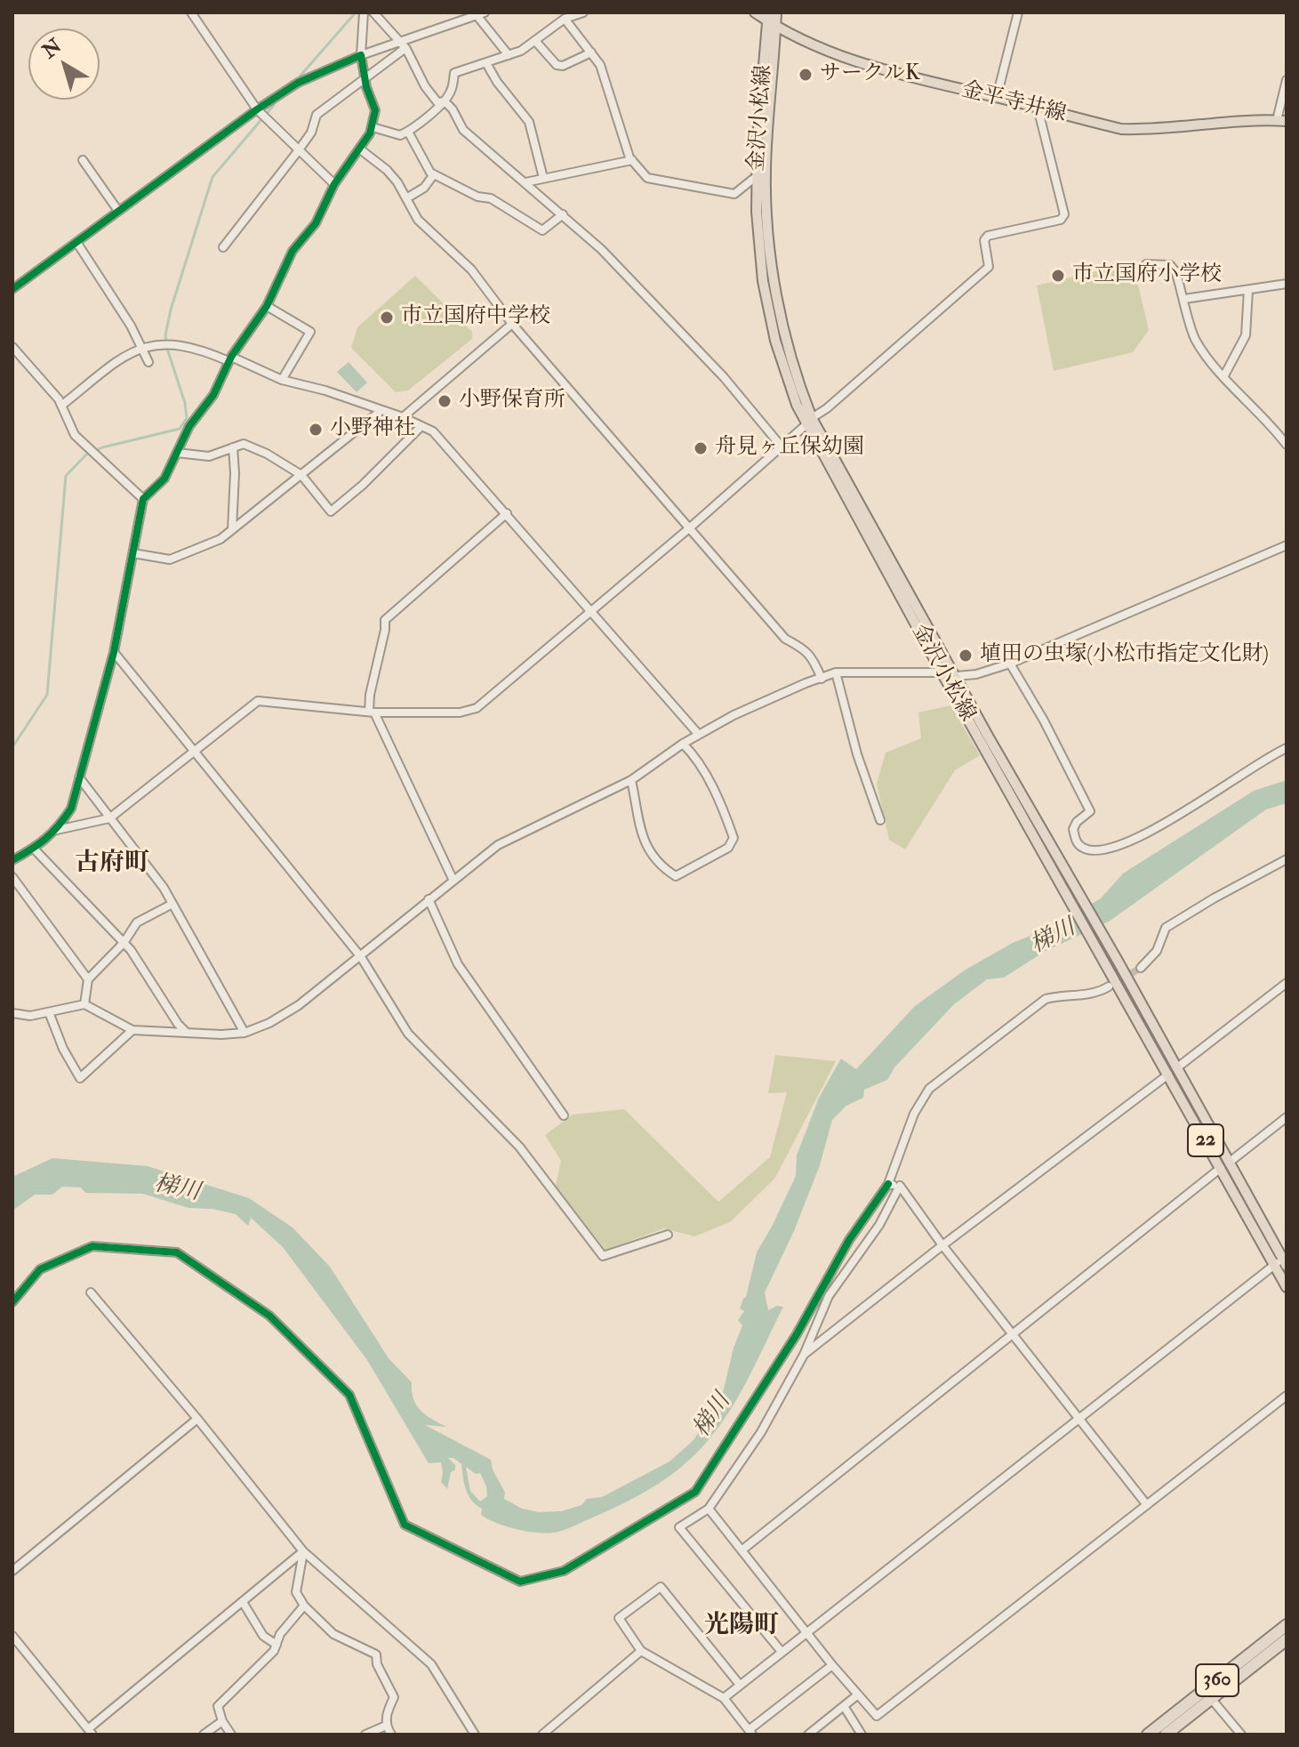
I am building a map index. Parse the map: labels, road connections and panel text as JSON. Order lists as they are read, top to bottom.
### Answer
{
  "streets": {
    "highway": ["360"],
    "main road": ["金平寺井線", "金沢小松線", "22"]
  },
  "crossings": [
    ["金平寺井線", "金沢小松線"]
  ],
  "districts": ["古府町", "光陽町"],
  "water": ["梯川"],
  "places": [
    "サークルK",
    "市立国府小学校",
    "市立国府中学校",
    "小野保育所",
    "小野神社",
    "舟見ヶ丘保幼園",
    "埴田の虫塚(小松市指定文化財)"
  ],
  "north": "top left"
}
